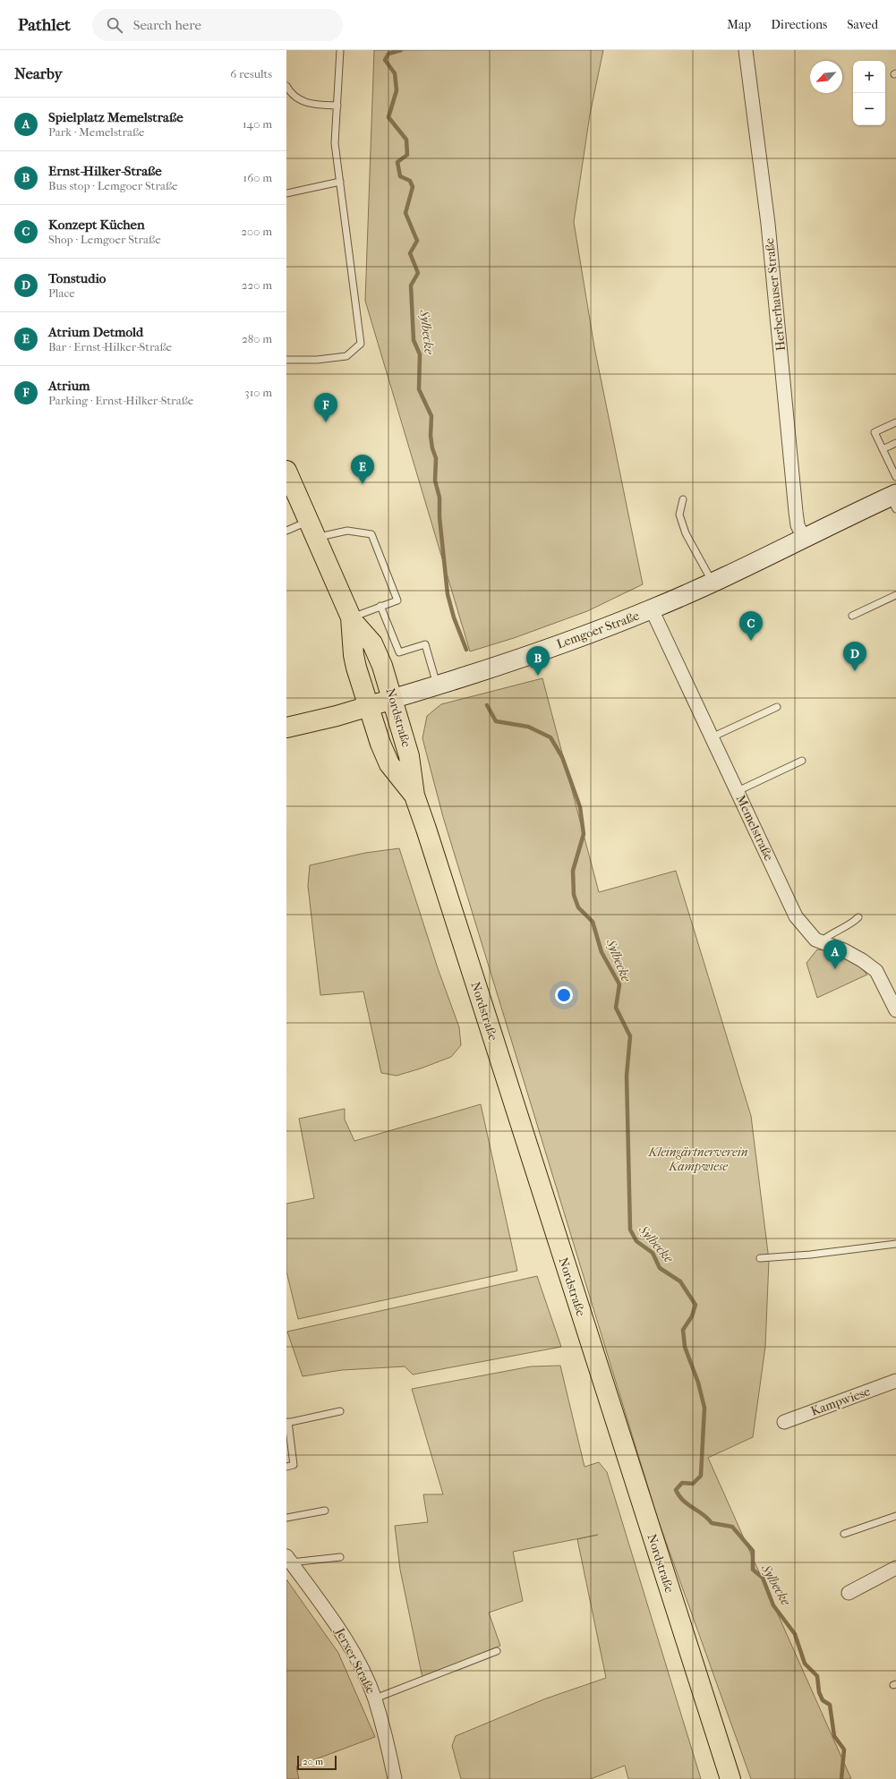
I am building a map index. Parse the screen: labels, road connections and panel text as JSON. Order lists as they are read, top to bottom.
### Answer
{
  "streets": {
    "main road": ["Lemgoer Straße", "Nordstraße"],
    "street": [
      "Herberhauser Straße",
      "Memelstraße",
      "Kampwiese",
      "Jerxer Straße"
    ]
  },
  "crossings": [
    ["Herberhauser Straße", "Lemgoer Straße"],
    ["Lemgoer Straße", "Nordstraße"],
    ["Lemgoer Straße", "Memelstraße"]
  ],
  "water": ["Sylbecke"],
  "parks": ["Kleingärtnerverein Kampwiese"],
  "scale_bar": "20 m",
  "north": "bottom left",
  "page": {
    "header": "Pathlet",
    "search": "Search here",
    "nav": ["Map", "Directions", "Saved"],
    "heading": ["Nearby", "6 results"],
    "map_buttons": ["+", "−"],
    "list": [
      {
        "mark": "A",
        "name": "Spielplatz Memelstraße",
        "note": "Park · Memelstraße",
        "value": "140 m"
      },
      {
        "mark": "B",
        "name": "Ernst-Hilker-Straße",
        "note": "Bus stop · Lemgoer Straße",
        "value": "160 m"
      },
      {
        "mark": "C",
        "name": "Konzept Küchen",
        "note": "Shop · Lemgoer Straße",
        "value": "200 m"
      },
      {
        "mark": "D",
        "name": "Tonstudio",
        "note": "Place",
        "value": "220 m"
      },
      {
        "mark": "E",
        "name": "Atrium Detmold",
        "note": "Bar · Ernst-Hilker-Straße",
        "value": "280 m"
      },
      {
        "mark": "F",
        "name": "Atrium",
        "note": "Parking · Ernst-Hilker-Straße",
        "value": "310 m"
      }
    ],
    "pins": [
      "F",
      "E",
      "C",
      "D",
      "B",
      "A"
    ],
    "scale": "20 m"
  }
}
